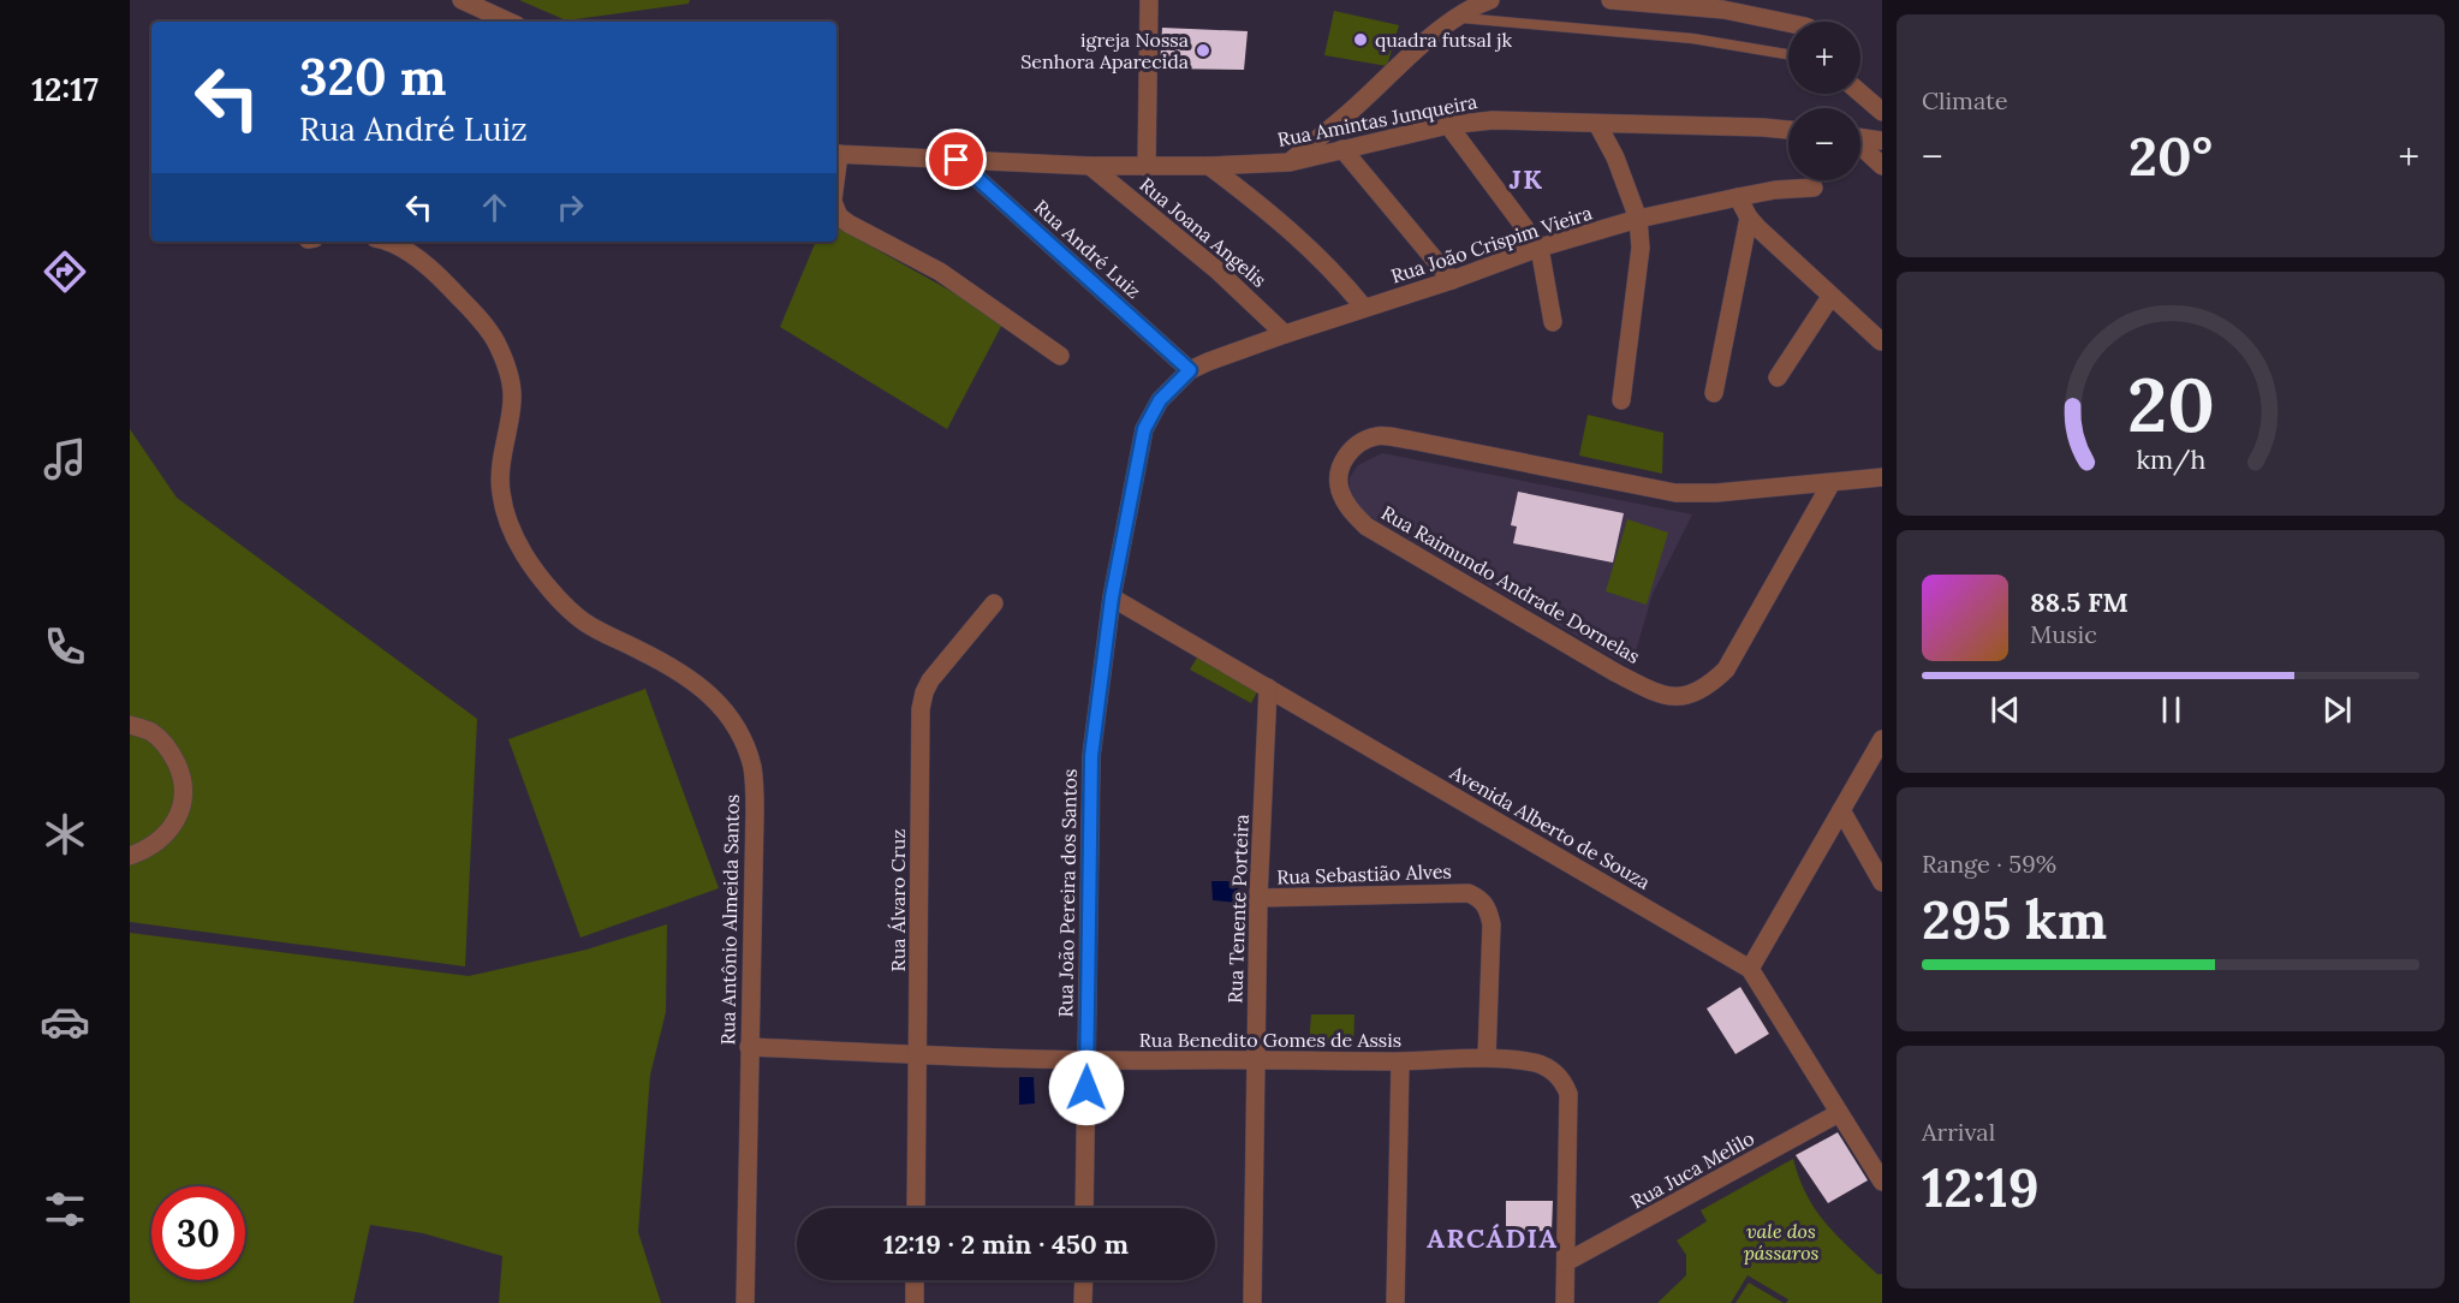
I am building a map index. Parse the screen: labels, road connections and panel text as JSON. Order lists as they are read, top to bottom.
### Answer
{
  "streets": {
    "street": [
      "Rua Amintas Junqueira",
      "Rua Joana Angelis",
      "Rua João Crispim Vieira",
      "Rua André Luiz",
      "Rua Raimundo Andrade Dornelas",
      "Avenida Alberto de Souza",
      "Rua Sebastião Alves",
      "Rua João Pereira dos Santos",
      "Rua Álvaro Cruz",
      "Rua Tenente Porteira",
      "Rua Antônio Almeida Santos",
      "Rua Benedito Gomes de Assis",
      "Rua Juca Melilo"
    ]
  },
  "crossings": [
    ["Rua Amintas Junqueira", "Rua Joana Angelis"],
    ["Rua Amintas Junqueira", "Rua André Luiz"],
    ["Rua Joana Angelis", "Rua João Crispim Vieira"],
    ["Rua João Crispim Vieira", "Rua André Luiz"],
    ["Rua João Crispim Vieira", "Rua João Pereira dos Santos"],
    ["Rua André Luiz", "Rua João Pereira dos Santos"],
    ["Avenida Alberto de Souza", "Rua João Pereira dos Santos"],
    ["Avenida Alberto de Souza", "Rua Tenente Porteira"],
    ["Avenida Alberto de Souza", "Rua Juca Melilo"],
    ["Rua Sebastião Alves", "Rua Tenente Porteira"],
    ["Rua Sebastião Alves", "Rua Benedito Gomes de Assis"],
    ["Rua João Pereira dos Santos", "Rua Benedito Gomes de Assis"],
    ["Rua Álvaro Cruz", "Rua Benedito Gomes de Assis"],
    ["Rua Tenente Porteira", "Rua Benedito Gomes de Assis"],
    ["Rua Antônio Almeida Santos", "Rua Benedito Gomes de Assis"],
    ["Rua Benedito Gomes de Assis", "Rua Juca Melilo"]
  ],
  "districts": ["JK", "ARCÁDIA"],
  "parks": ["vale dos pássaros"],
  "places": ["quadra futsal jk", "igreja Nossa Senhora Aparecida"],
  "page": {
    "tabs": "12:17",
    "tile": [
      "Climate",
      ["Range · 59%", "295 km"],
      ["Arrival", "12:19"]
    ],
    "map_buttons": ["+", "−"],
    "turn": ["320 m", "Rua André Luiz"],
    "heat": ["−", "20°", "+"],
    "song": ["88.5 FM", "Music"],
    "limit": "30",
    "trip": "12:19 · 2 min · 450 m",
    "gauge": ["20", "km/h"]
  }
}
